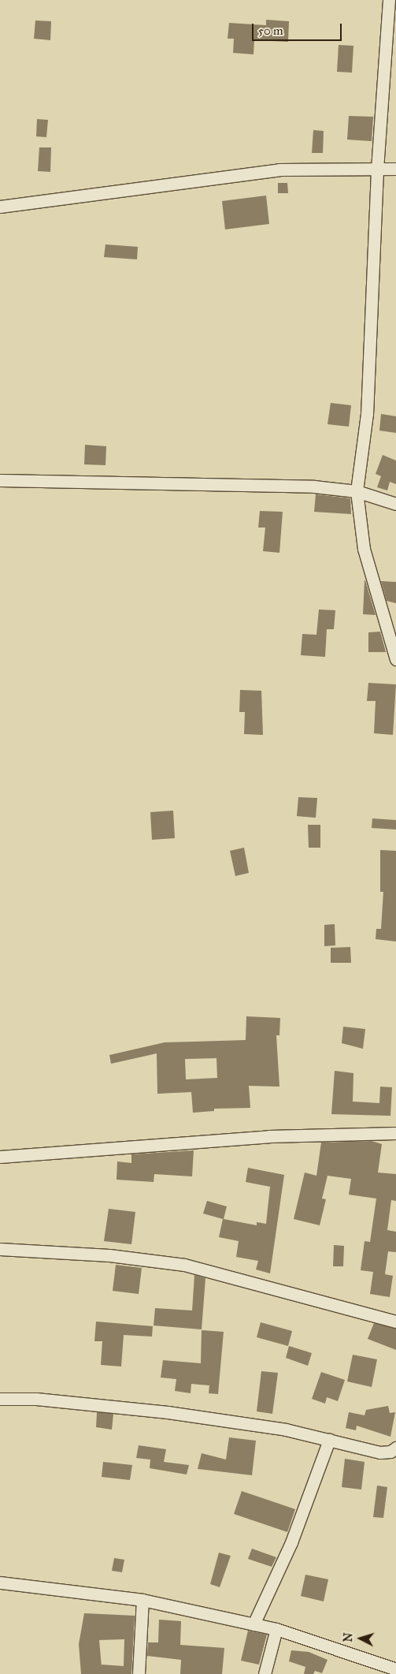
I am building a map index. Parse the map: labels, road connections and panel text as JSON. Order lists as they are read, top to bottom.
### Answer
{
  "scale_bar": "50 m",
  "north": "left"
}
